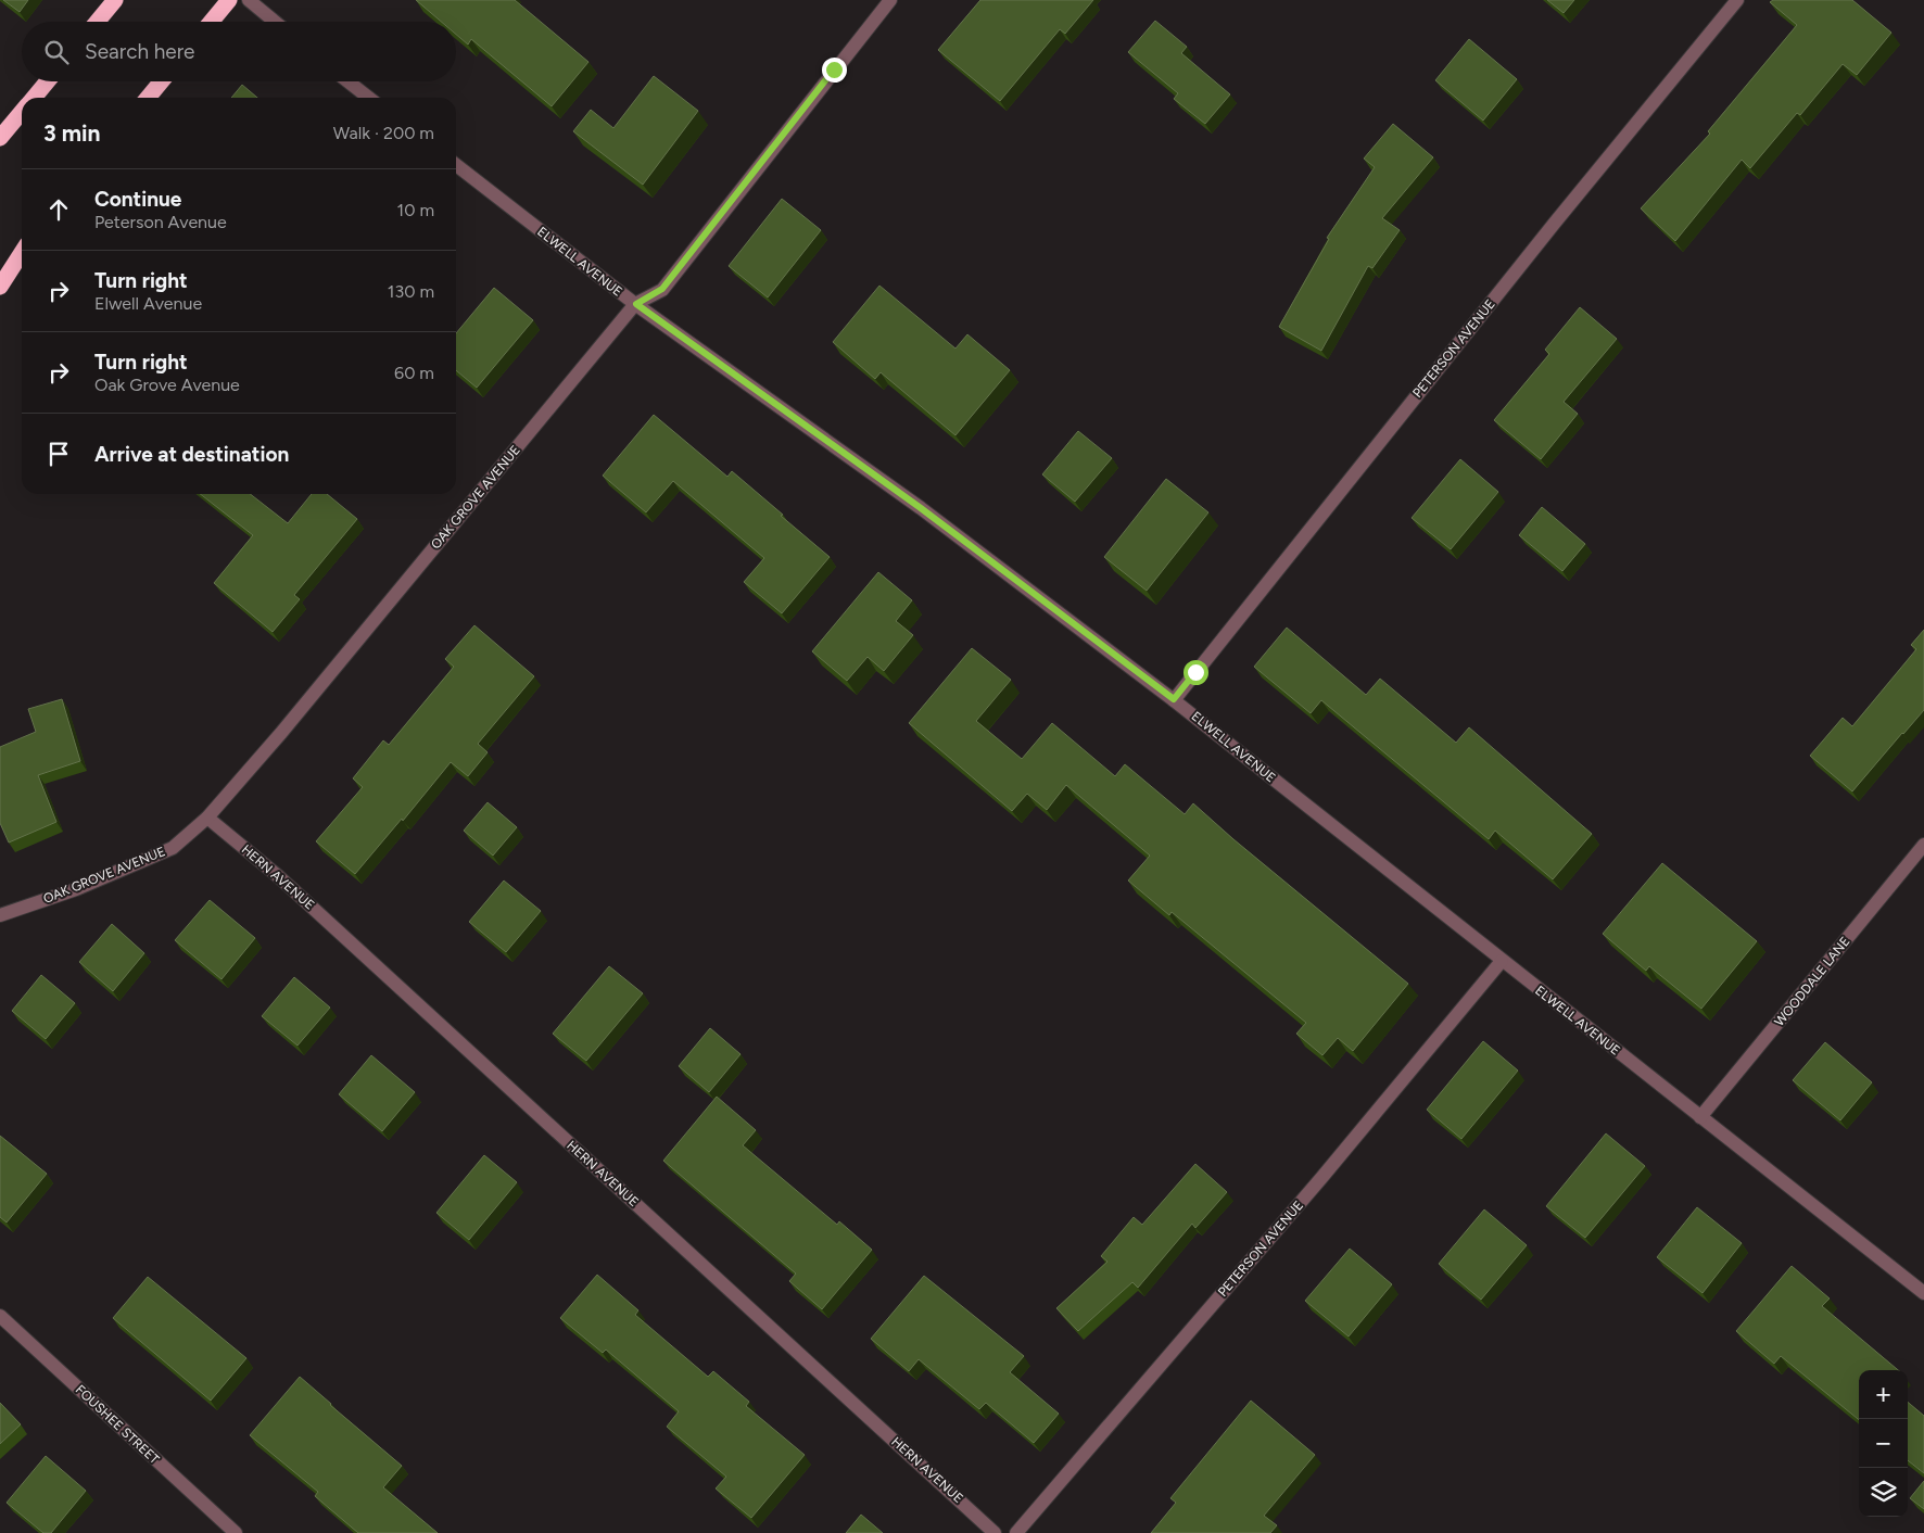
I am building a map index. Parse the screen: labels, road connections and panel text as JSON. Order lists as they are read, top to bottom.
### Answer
{
  "streets": {
    "street": [
      "ELWELL AVENUE",
      "PETERSON AVENUE",
      "OAK GROVE AVENUE",
      "HERN AVENUE",
      "WOODDALE LANE",
      "FOUSHEE STREET"
    ]
  },
  "crossings": [
    ["ELWELL AVENUE", "PETERSON AVENUE"],
    ["ELWELL AVENUE", "OAK GROVE AVENUE"],
    ["ELWELL AVENUE", "WOODDALE LANE"],
    ["OAK GROVE AVENUE", "HERN AVENUE"]
  ],
  "page": {
    "search": "Search here",
    "heading": ["3 min", "Walk · 200 m"],
    "list": [
      ["Continue", "Peterson Avenue", "10 m"],
      ["Turn right", "Elwell Avenue", "130 m"],
      ["Turn right", "Oak Grove Avenue", "60 m"],
      "Arrive at destination"
    ],
    "map_buttons": ["+", "−"]
  }
}
